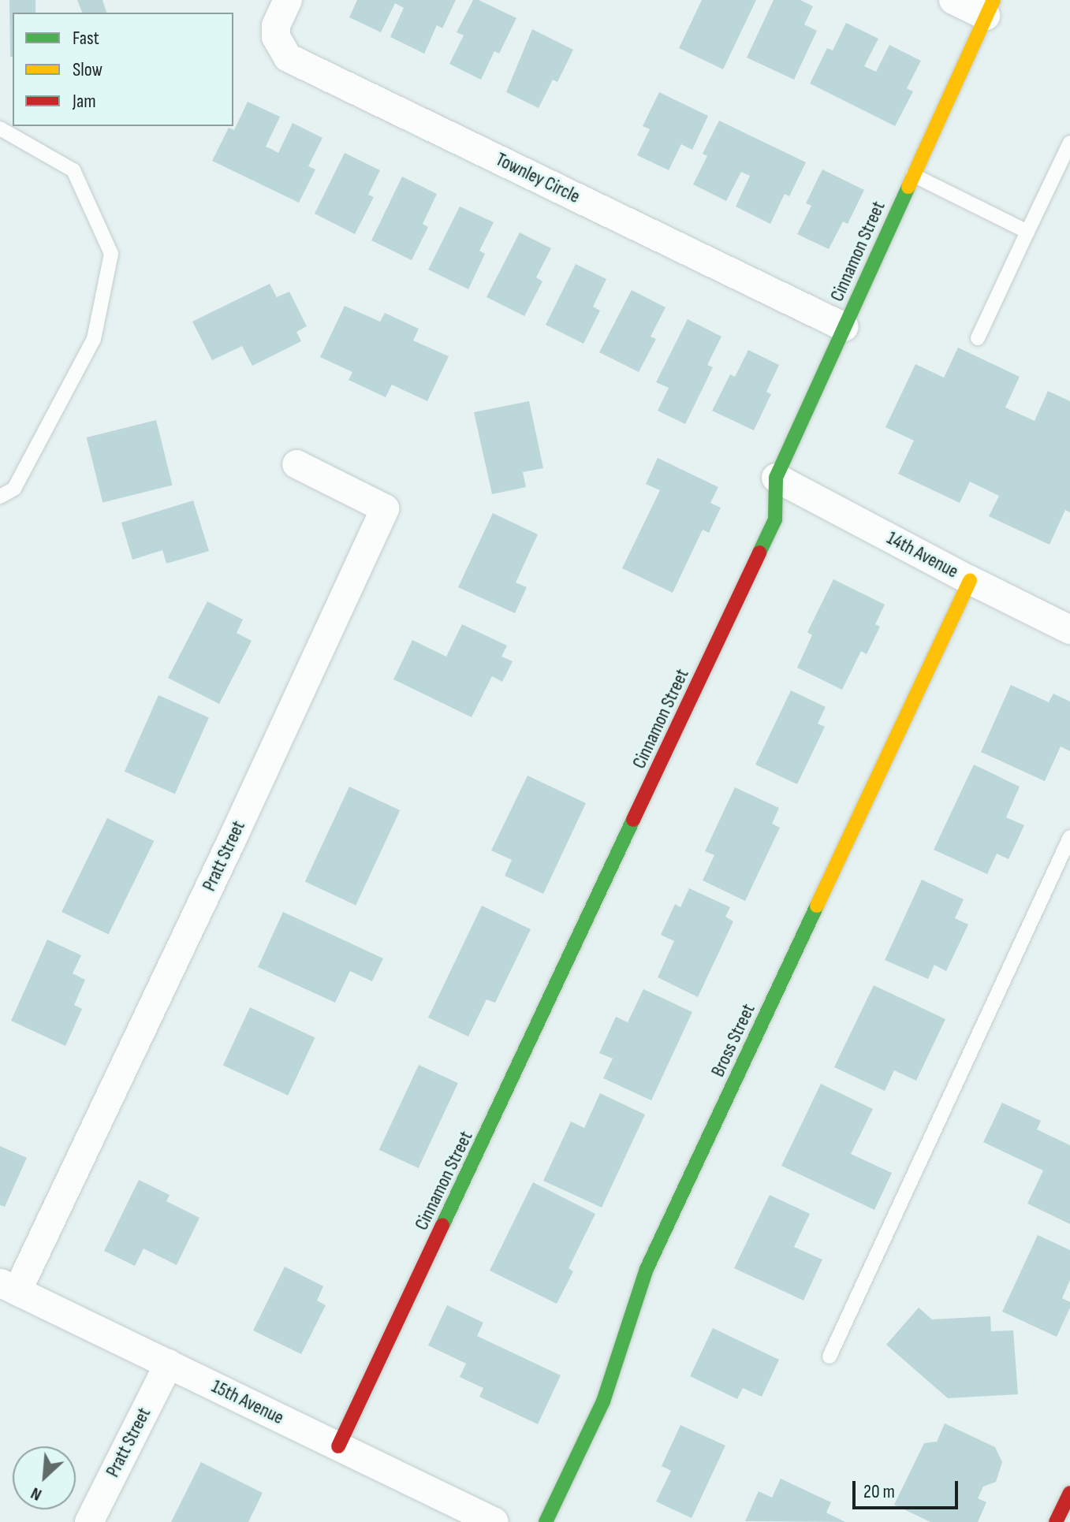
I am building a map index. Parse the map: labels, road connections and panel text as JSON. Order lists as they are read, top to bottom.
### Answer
{
  "streets": {
    "street": [
      "Townley Circle",
      "Cinnamon Street",
      "14th Avenue",
      "Pratt Street",
      "Bross Street",
      "15th Avenue"
    ]
  },
  "crossings": [
    ["Townley Circle", "Cinnamon Street"],
    ["Cinnamon Street", "14th Avenue"],
    ["Cinnamon Street", "15th Avenue"],
    ["14th Avenue", "Bross Street"],
    ["Pratt Street", "15th Avenue"]
  ],
  "legend": ["Fast", "Slow", "Jam"],
  "scale_bar": "20 m",
  "north": "bottom left"
}
